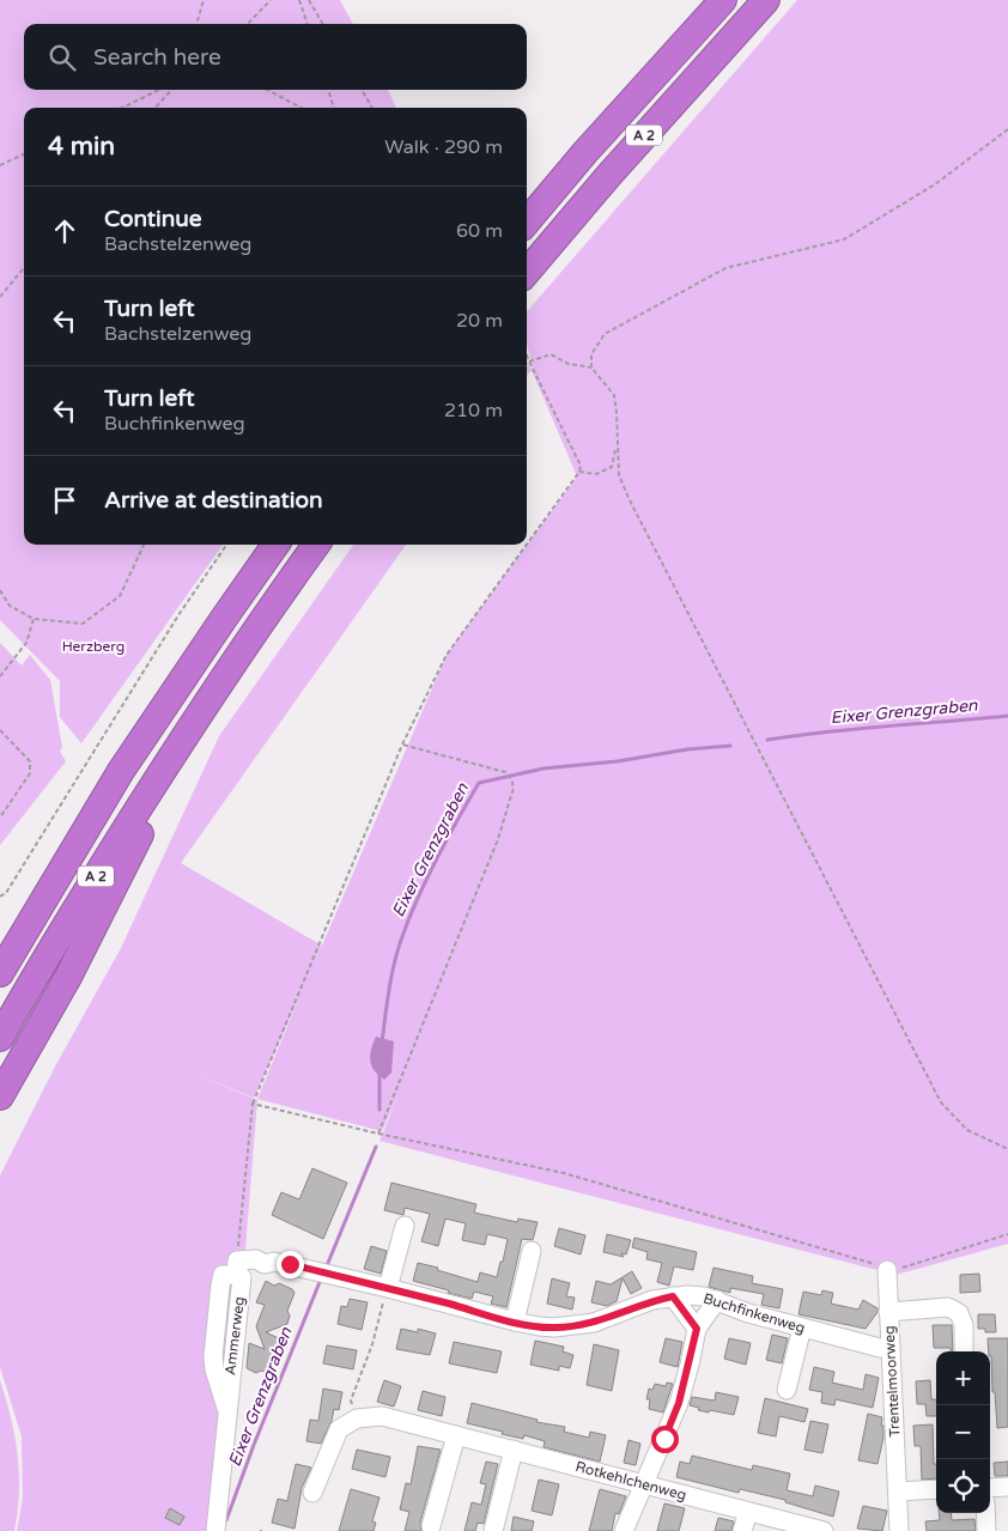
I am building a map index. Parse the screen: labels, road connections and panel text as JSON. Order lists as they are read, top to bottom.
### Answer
{
  "streets": {
    "highway": ["A 2"],
    "street": [
      "Buchfinkenweg",
      "Ammerweg",
      "Trentelmoorweg",
      "Rotkehlchenweg"
    ]
  },
  "crossings": [
    ["Buchfinkenweg", "Ammerweg"],
    ["Buchfinkenweg", "Trentelmoorweg"]
  ],
  "water": ["Eixer Grenzgraben"],
  "parks": ["Herzberg"],
  "page": {
    "search": "Search here",
    "heading": ["4 min", "Walk · 290 m"],
    "list": [
      ["Continue", "Bachstelzenweg", "60 m"],
      ["Turn left", "Bachstelzenweg", "20 m"],
      ["Turn left", "Buchfinkenweg", "210 m"],
      "Arrive at destination"
    ],
    "map_buttons": ["+", "−"]
  }
}
